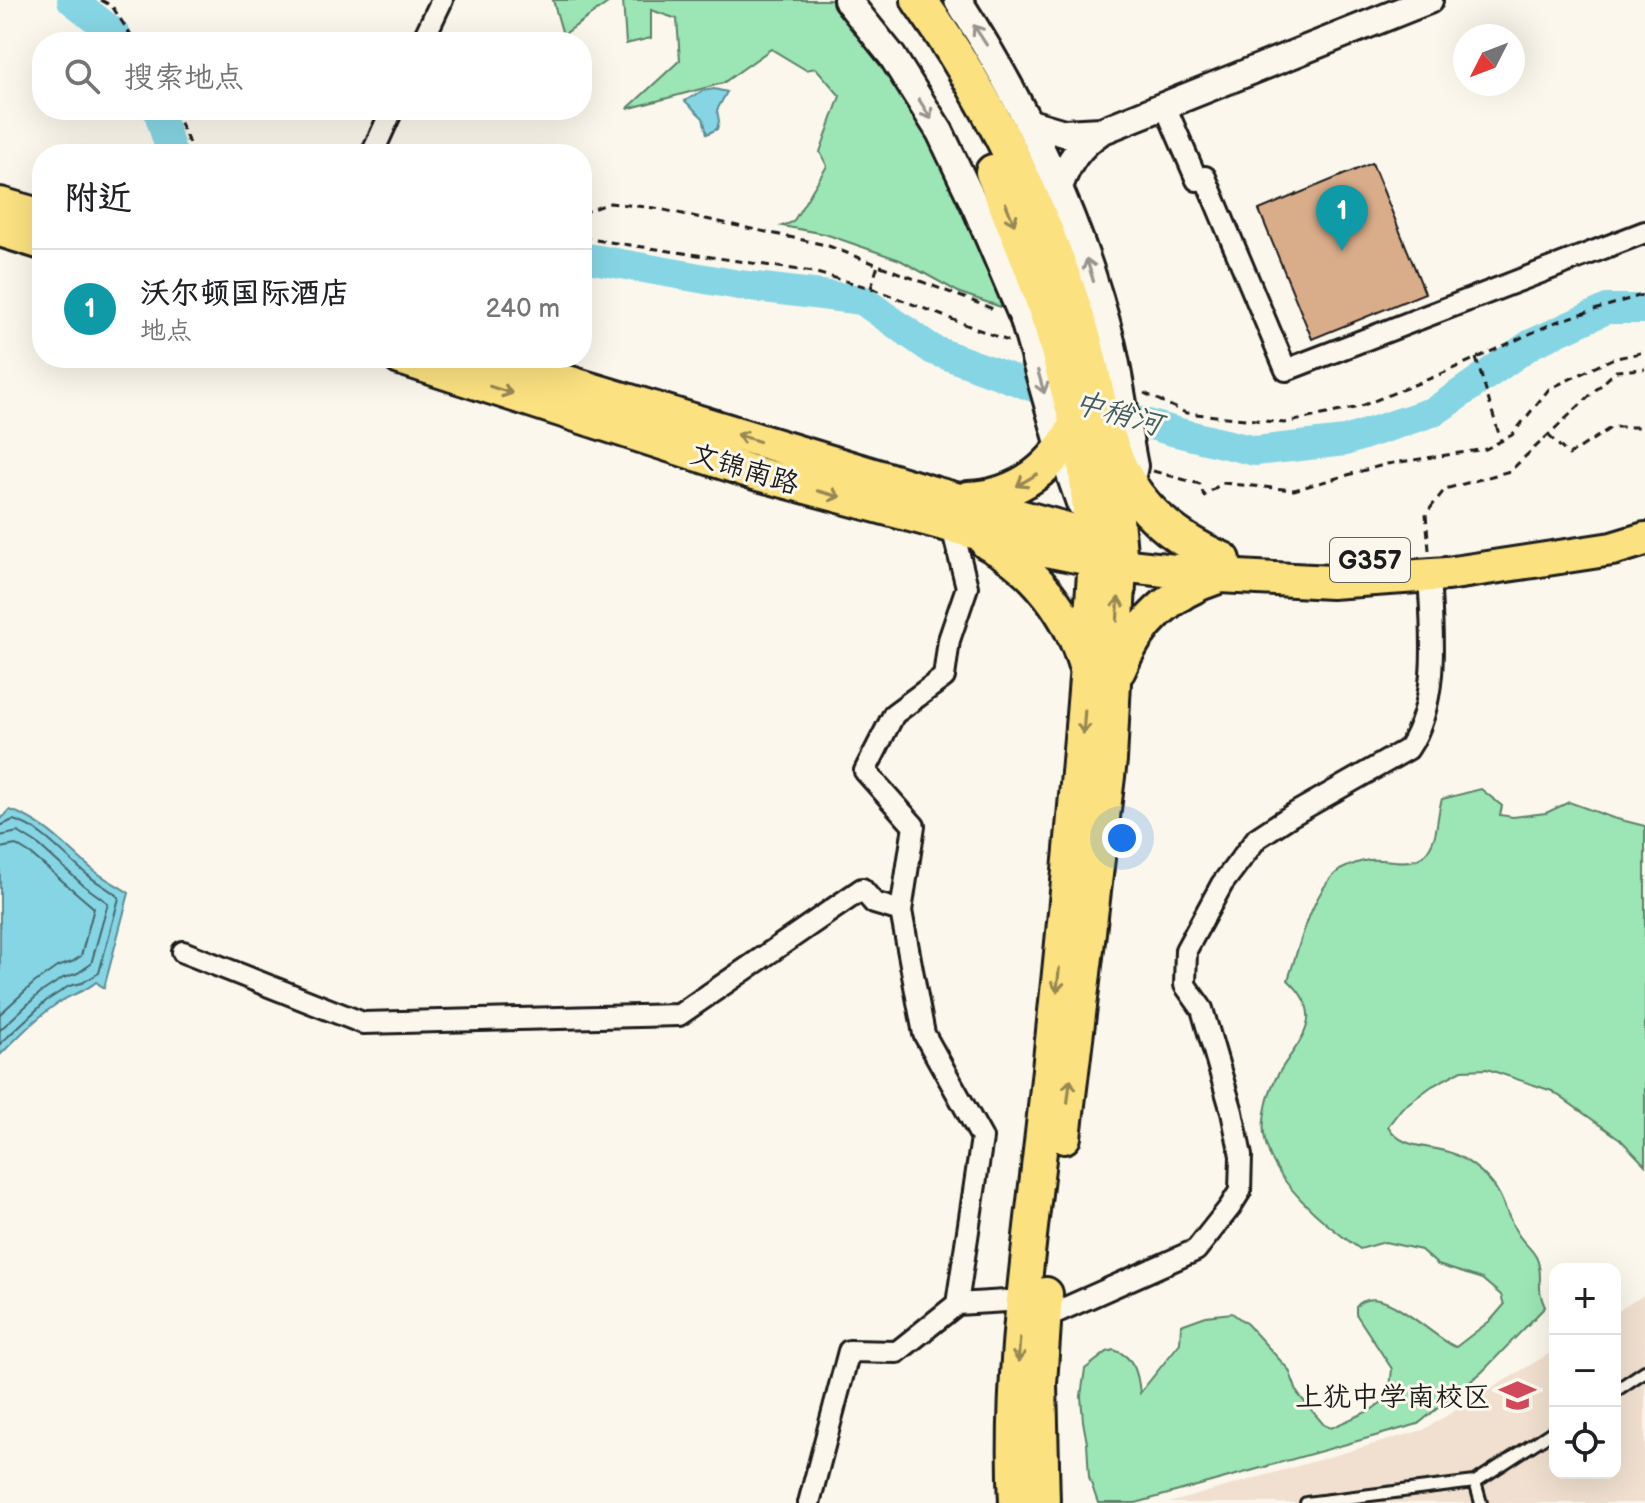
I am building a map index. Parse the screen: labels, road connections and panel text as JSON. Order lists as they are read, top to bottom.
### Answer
{
  "streets": {
    "main road": ["文锦南路", "G357"]
  },
  "crossings": [
    ["文锦南路", "G357"]
  ],
  "water": ["中稍河"],
  "places": {
    "school or university": ["上犹中学南校区"]
  },
  "north": "bottom left",
  "page": {
    "search": "搜索地点",
    "heading": "附近",
    "pins": "1",
    "list": [
      {
        "mark": "1",
        "name": "沃尔顿国际酒店",
        "note": "地点",
        "value": "240 m"
      }
    ],
    "map_buttons": ["+", "−"]
  }
}
